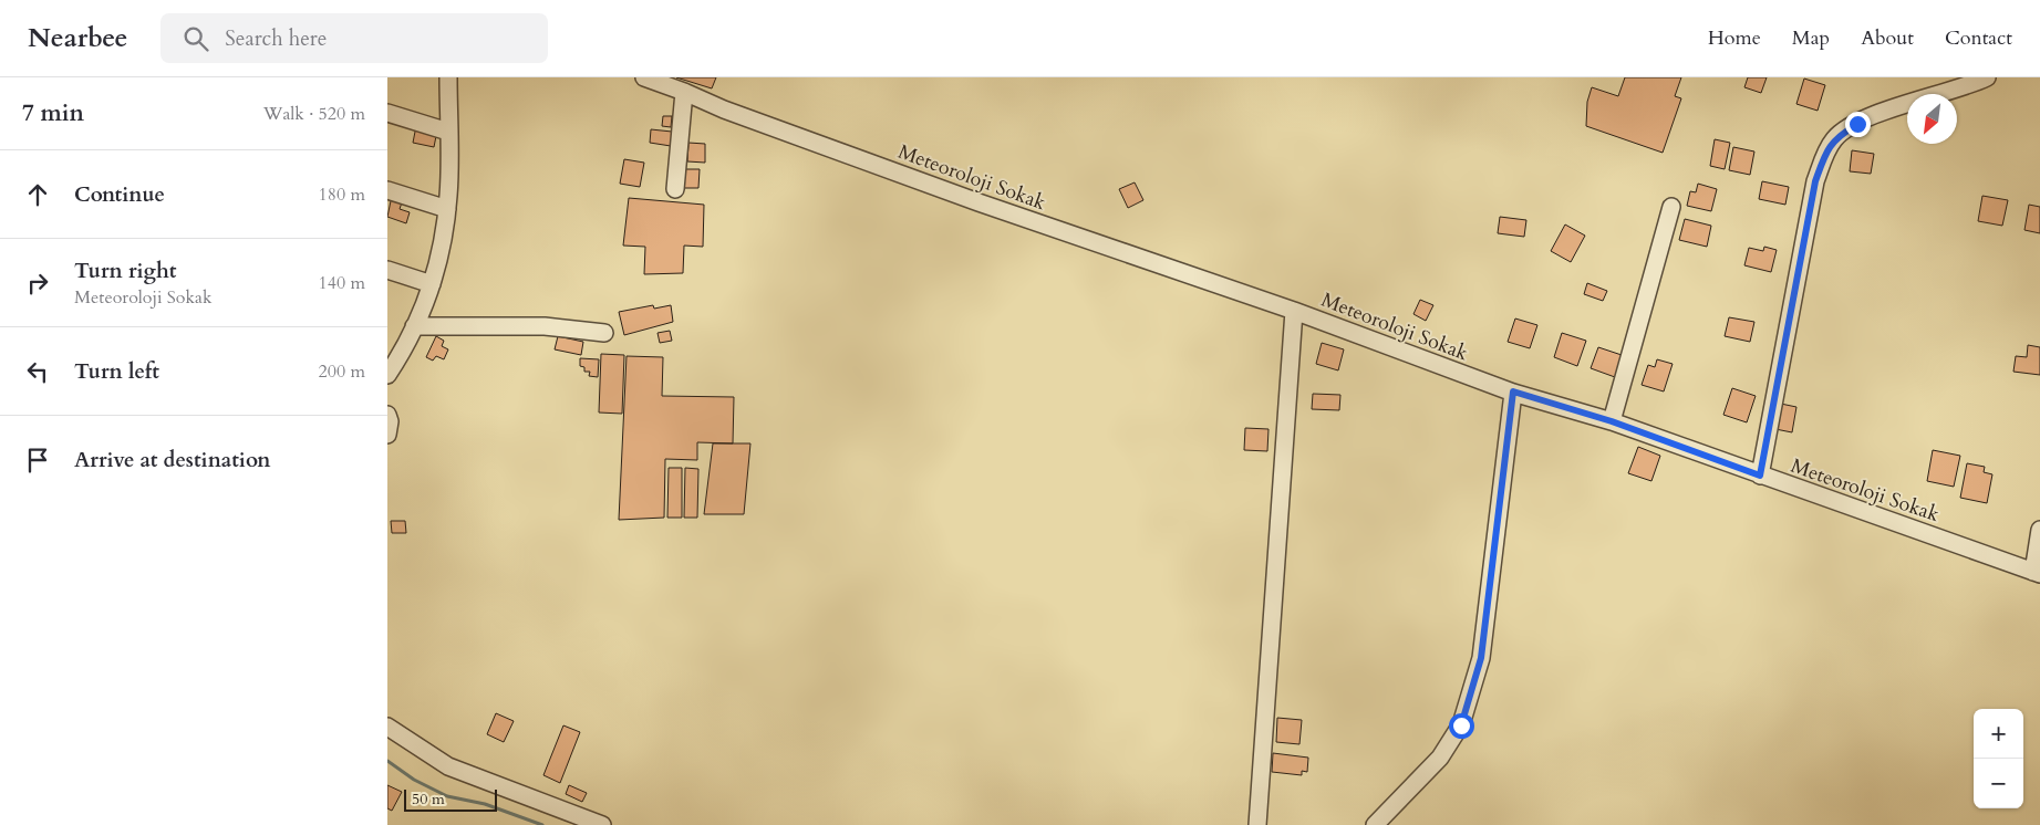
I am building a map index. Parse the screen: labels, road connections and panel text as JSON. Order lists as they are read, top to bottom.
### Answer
{
  "streets": {
    "street": ["Meteoroloji Sokak"]
  },
  "scale_bar": "50 m",
  "north": "bottom left",
  "page": {
    "header": "Nearbee",
    "search": "Search here",
    "nav": [
      "Home",
      "Map",
      "About",
      "Contact"
    ],
    "heading": ["7 min", "Walk · 520 m"],
    "list": [
      ["Continue", "180 m"],
      ["Turn right", "Meteoroloji Sokak", "140 m"],
      ["Turn left", "200 m"],
      "Arrive at destination"
    ],
    "map_buttons": ["+", "−"],
    "scale": "50 m"
  }
}
